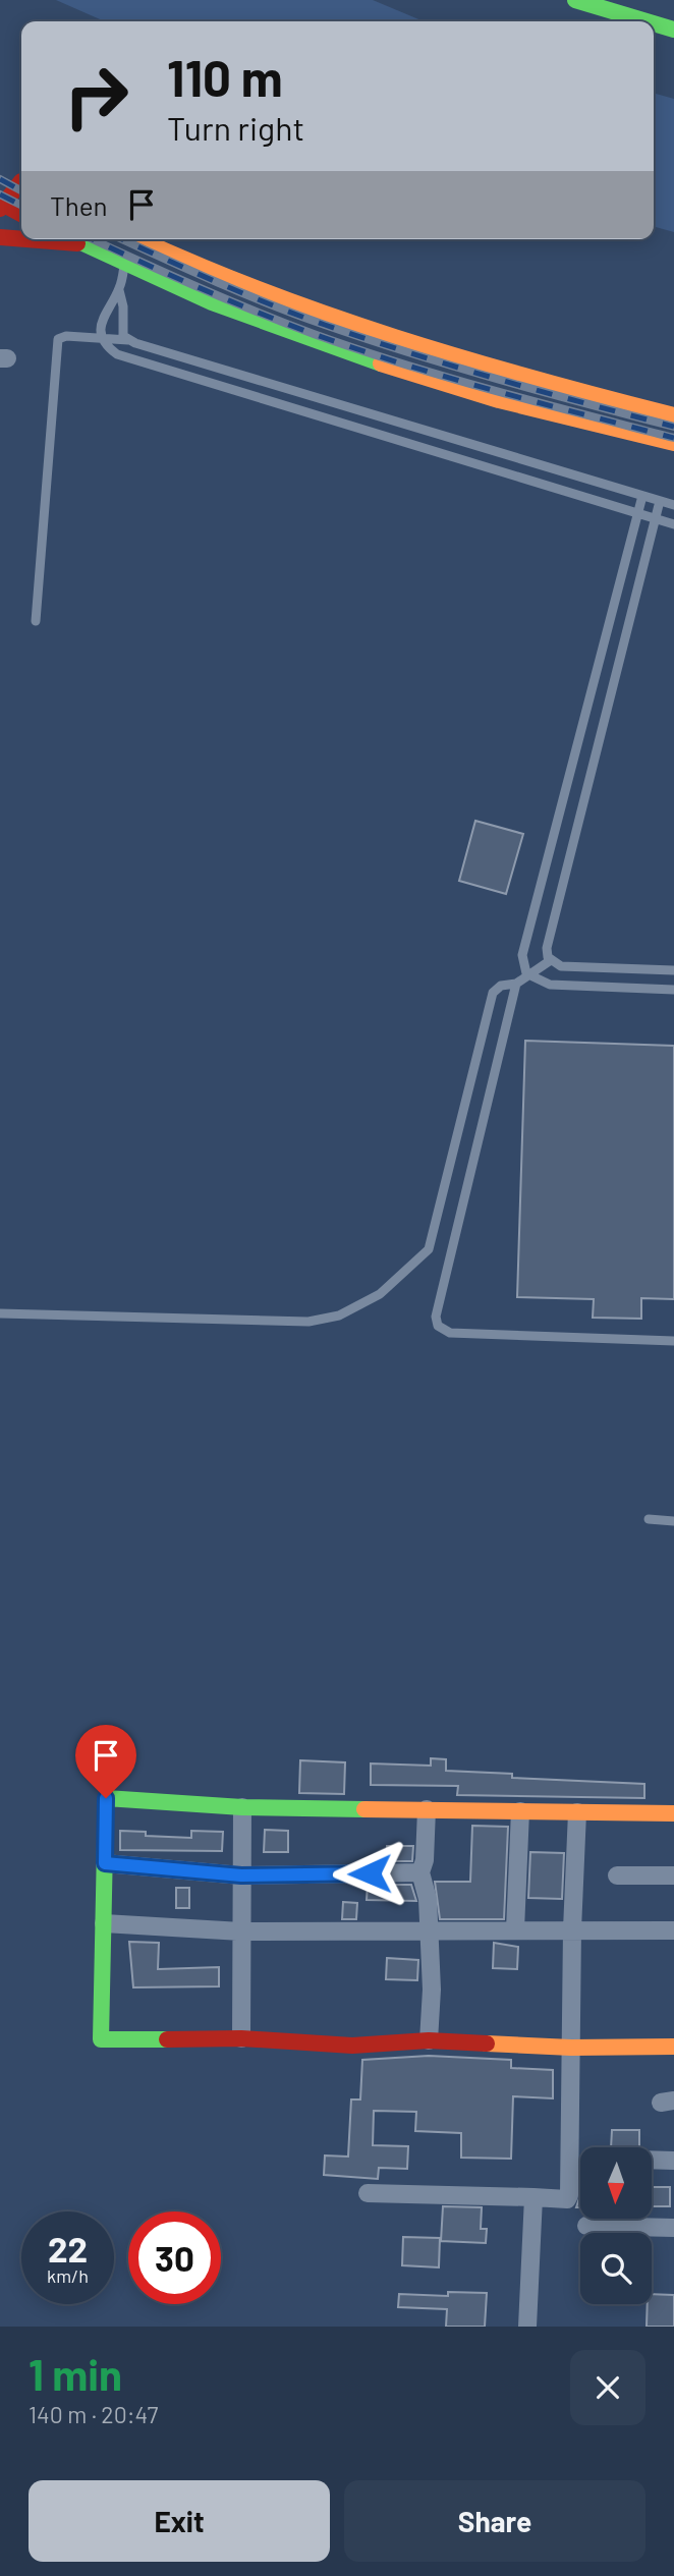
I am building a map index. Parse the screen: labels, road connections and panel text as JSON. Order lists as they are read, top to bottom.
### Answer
{
  "north": "bottom",
  "page": {
    "turn": ["110 m", "Turn right"],
    "then": "Then",
    "speed": "22 km/h",
    "limit": "30",
    "heading": ["1 min", "140 m · 20:47"],
    "buttons": ["Exit", "Share"]
  }
}
